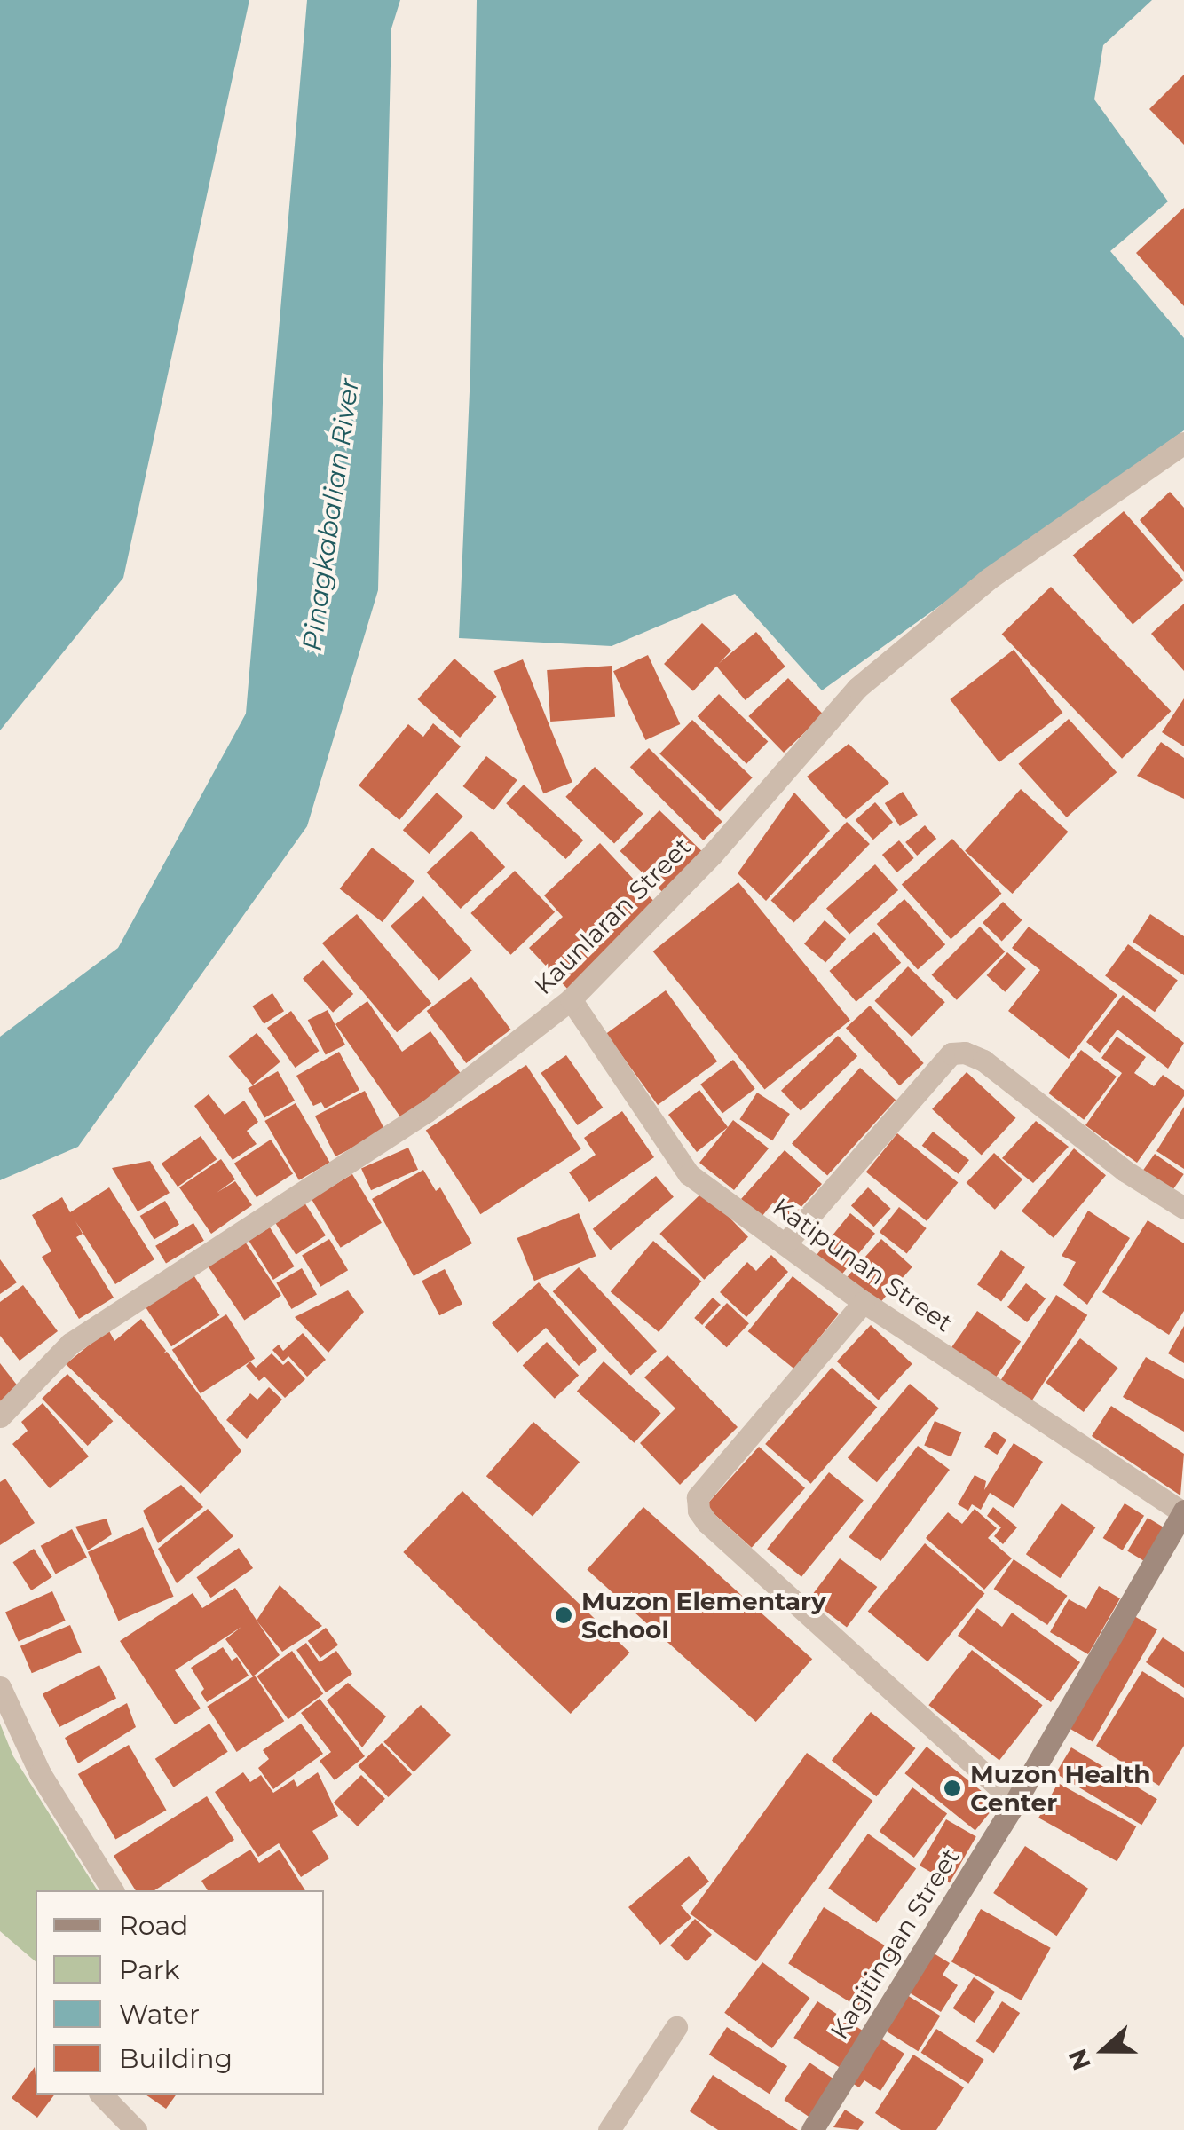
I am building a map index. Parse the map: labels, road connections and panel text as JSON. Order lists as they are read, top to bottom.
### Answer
{
  "streets": {
    "street": ["Kaunlaran Street", "Katipunan Street", "Kagitingan Street"]
  },
  "crossings": [
    ["Kaunlaran Street", "Katipunan Street"],
    ["Katipunan Street", "Kagitingan Street"]
  ],
  "water": ["Pinagkabalian River"],
  "places": ["Muzon Elementary School", "Muzon Health Center"],
  "legend": [
    "Road",
    "Park",
    "Water",
    "Building"
  ],
  "north": "left"
}
